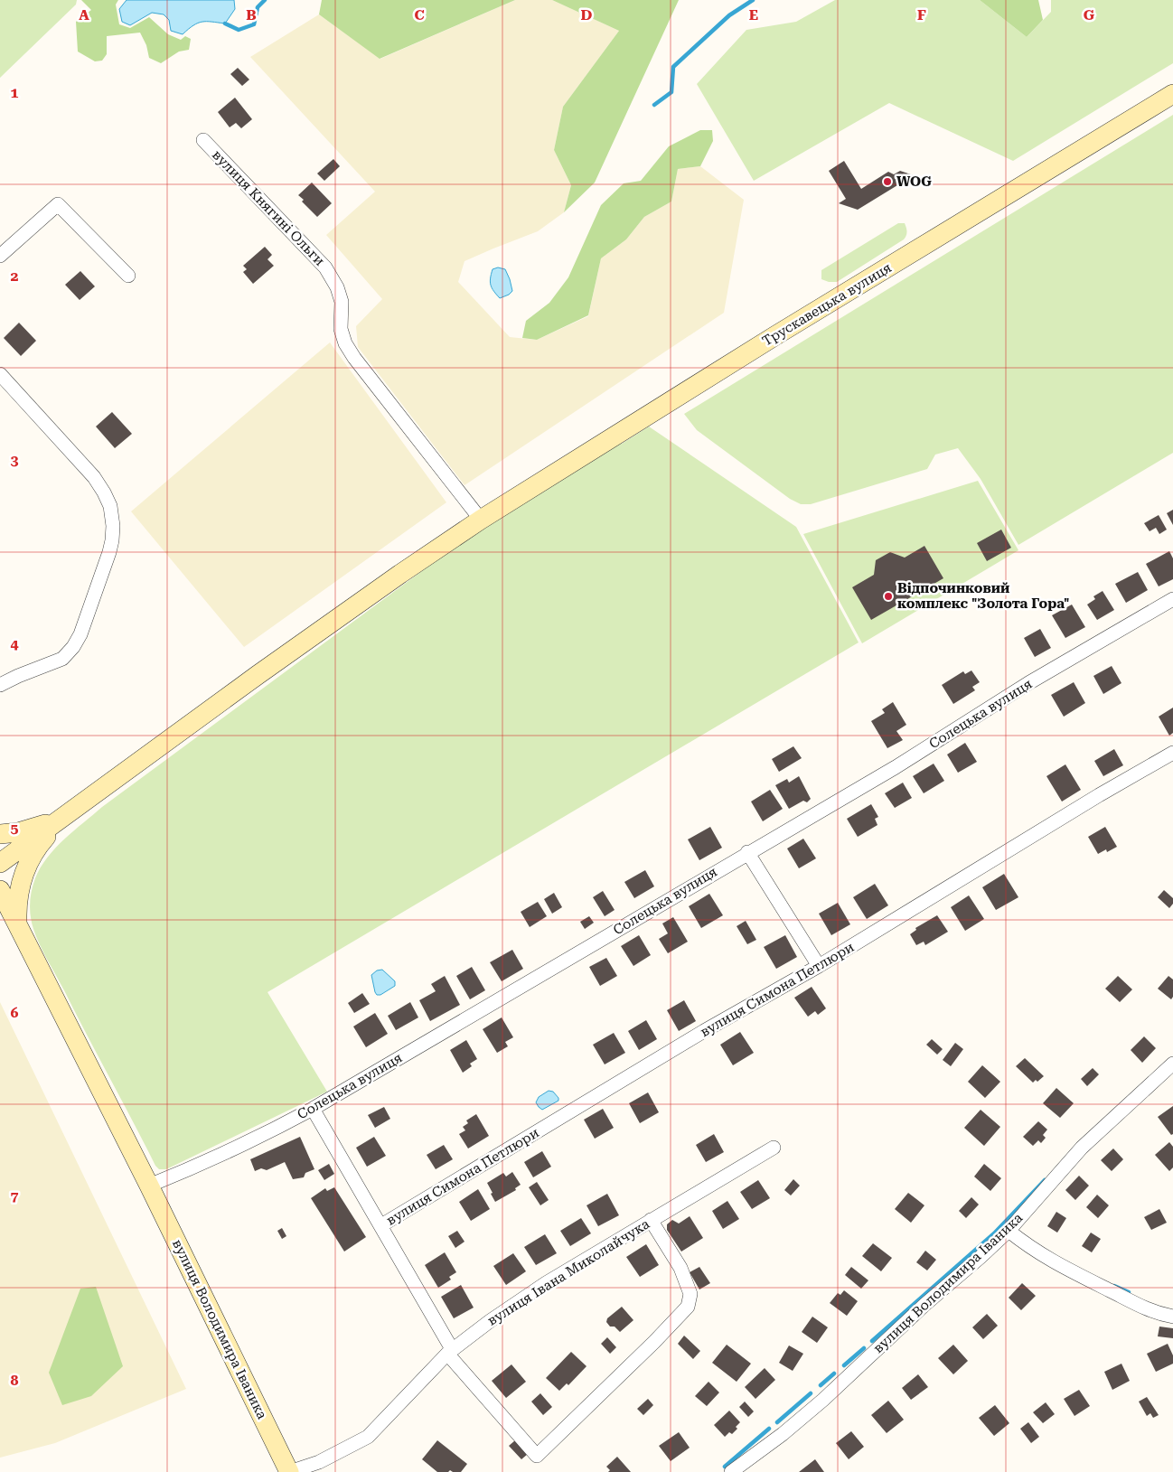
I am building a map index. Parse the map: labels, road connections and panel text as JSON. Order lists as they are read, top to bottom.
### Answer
{
  "streets": {
    "main road": ["Трускавецька вулиця", "вулиця Володимира Іваника"],
    "street": [
      "вулиця Княгині Ольги",
      "Солецька вулиця",
      "вулиця Симона Петлюри",
      "вулиця Івана Миколайчука"
    ]
  },
  "crossings": [
    ["вулиця Княгині Ольги", "Трускавецька вулиця"],
    ["Солецька вулиця", "вулиця Володимира Іваника"],
    ["вулиця Івана Миколайчука", "вулиця Володимира Іваника"]
  ],
  "places": ["WOG", "Відпочинковий комплекс \"Золота Гора\""],
  "grid": {
    "columns": [
      "A",
      "B",
      "C",
      "D",
      "E",
      "F",
      "G"
    ],
    "rows": [
      "1",
      "2",
      "3",
      "4",
      "5",
      "6",
      "7",
      "8"
    ]
  }
}
